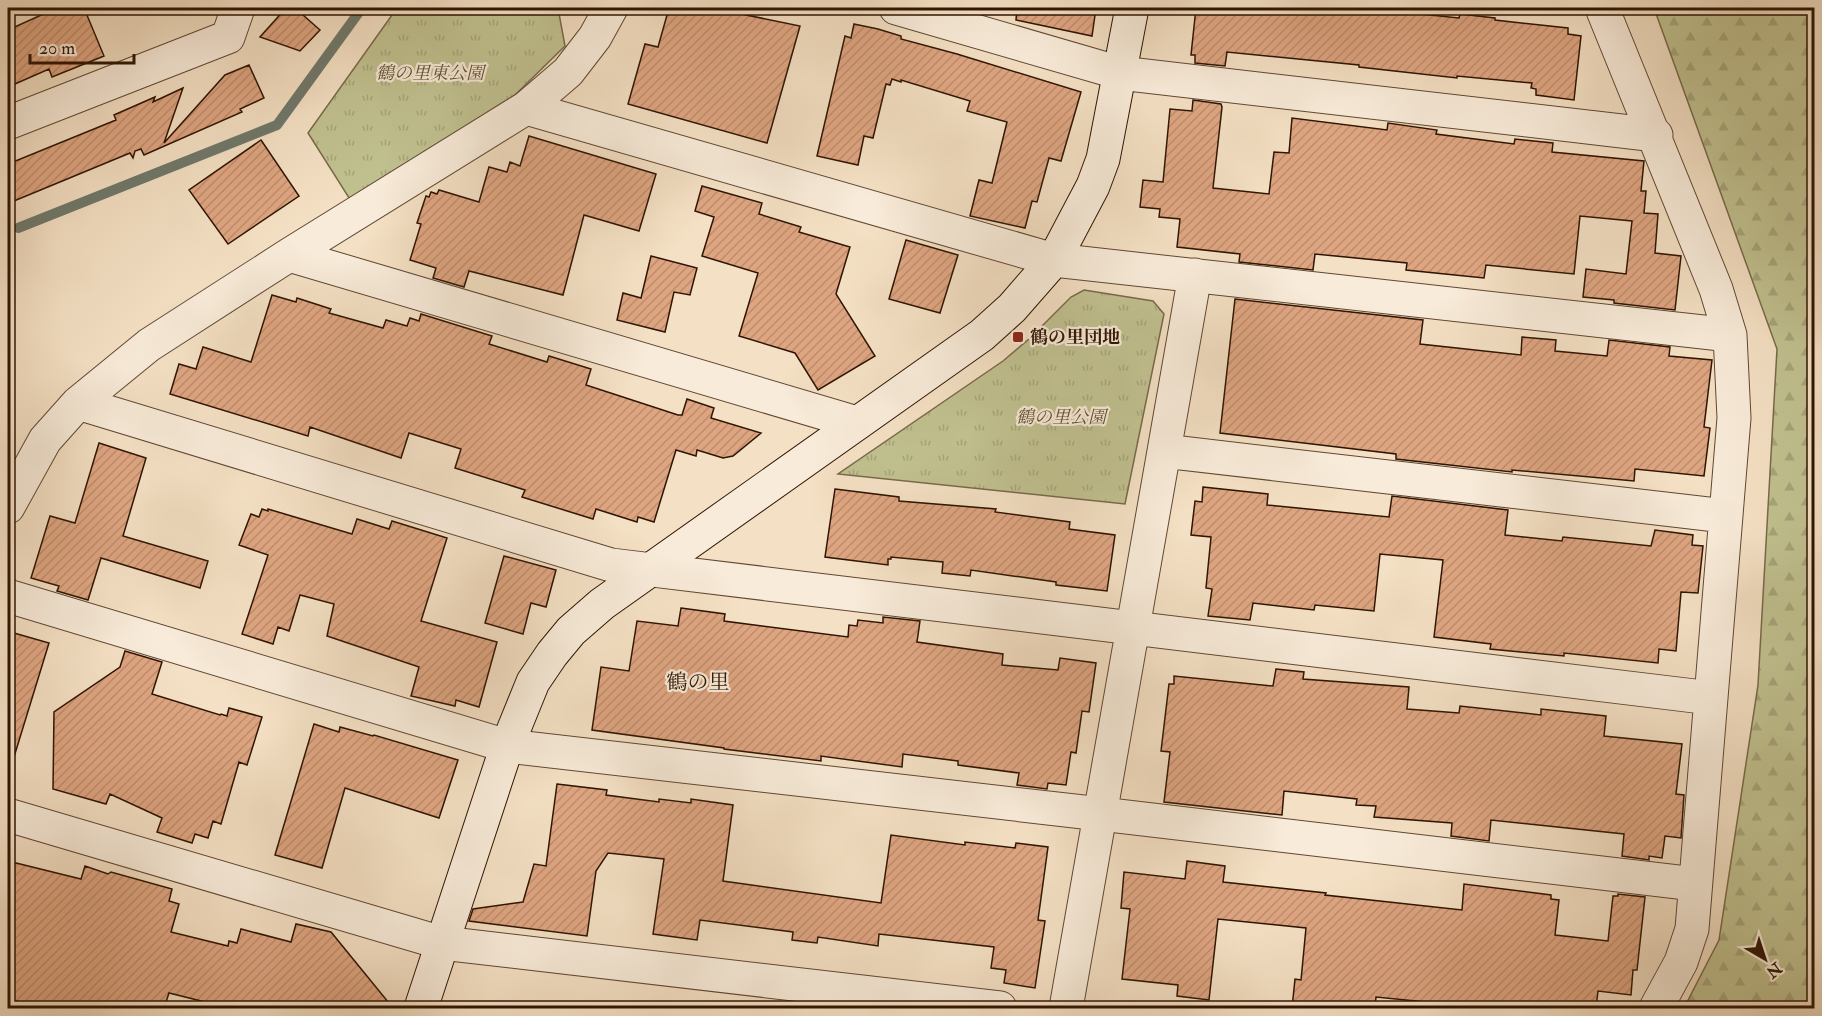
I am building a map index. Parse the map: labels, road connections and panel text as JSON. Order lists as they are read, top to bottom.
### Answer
{
  "districts": ["鶴の里"],
  "parks": ["鶴の里東公園", "鶴の里公園"],
  "places": {
    "transit": ["鶴の里団地"]
  },
  "scale_bar": "20 m",
  "north": "bottom right"
}
